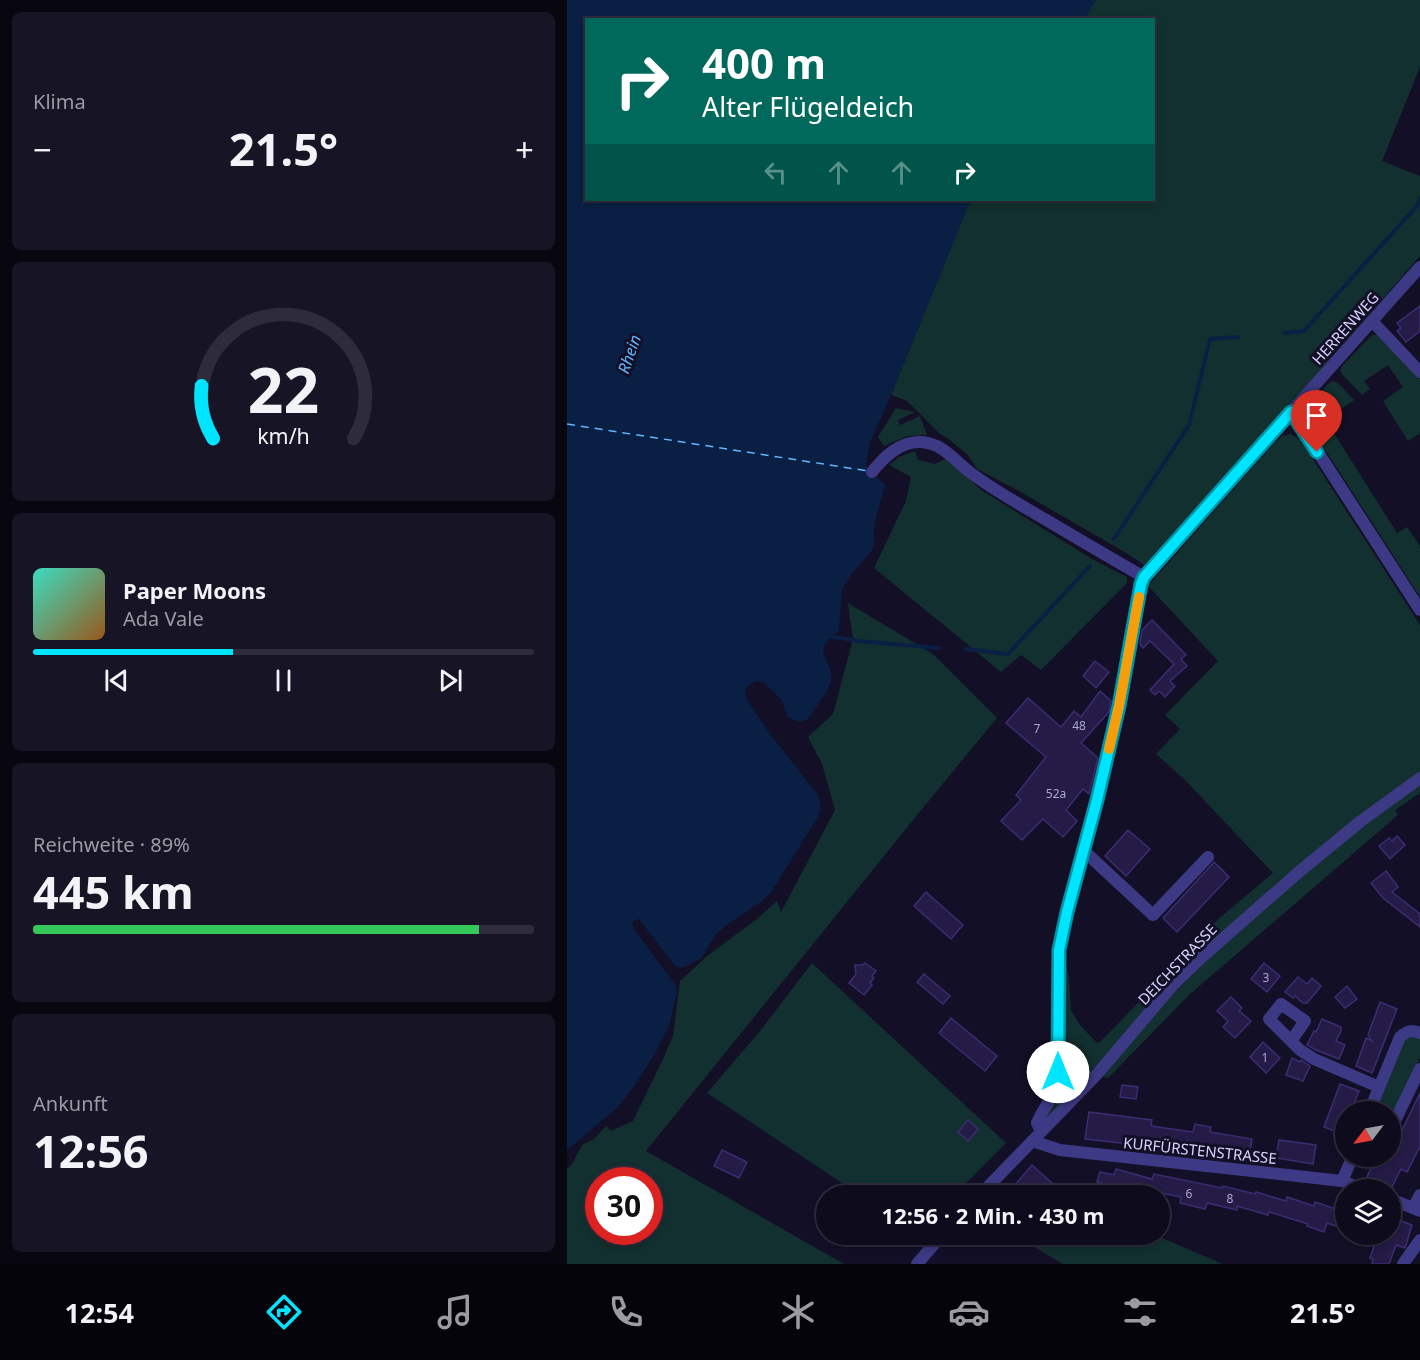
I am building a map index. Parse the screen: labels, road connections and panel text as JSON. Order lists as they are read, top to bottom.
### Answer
{
  "streets": {
    "street": ["HERRENWEG", "DEICHSTRASSE", "KURFÜRSTENSTRASSE"]
  },
  "crossings": [
    ["HERRENWEG", "DEICHSTRASSE"],
    ["DEICHSTRASSE", "KURFÜRSTENSTRASSE"]
  ],
  "water": ["Rhein"],
  "house_numbers": [
    "48",
    "7",
    "52a",
    "3",
    "1",
    "6",
    "8"
  ],
  "north": "bottom left",
  "page": {
    "tile": [
      "Klima",
      ["Reichweite · 89%", "445 km"],
      ["Ankunft", "12:56"]
    ],
    "turn": ["400 m", "Alter Flügeldeich"],
    "heat": ["−", "21.5°", "+"],
    "song": ["Paper Moons", "Ada Vale"],
    "limit": "30",
    "trip": "12:56 · 2 Min. · 430 m",
    "tabs": ["12:54", "21.5°"],
    "gauge": ["22", "km/h"]
  }
}
